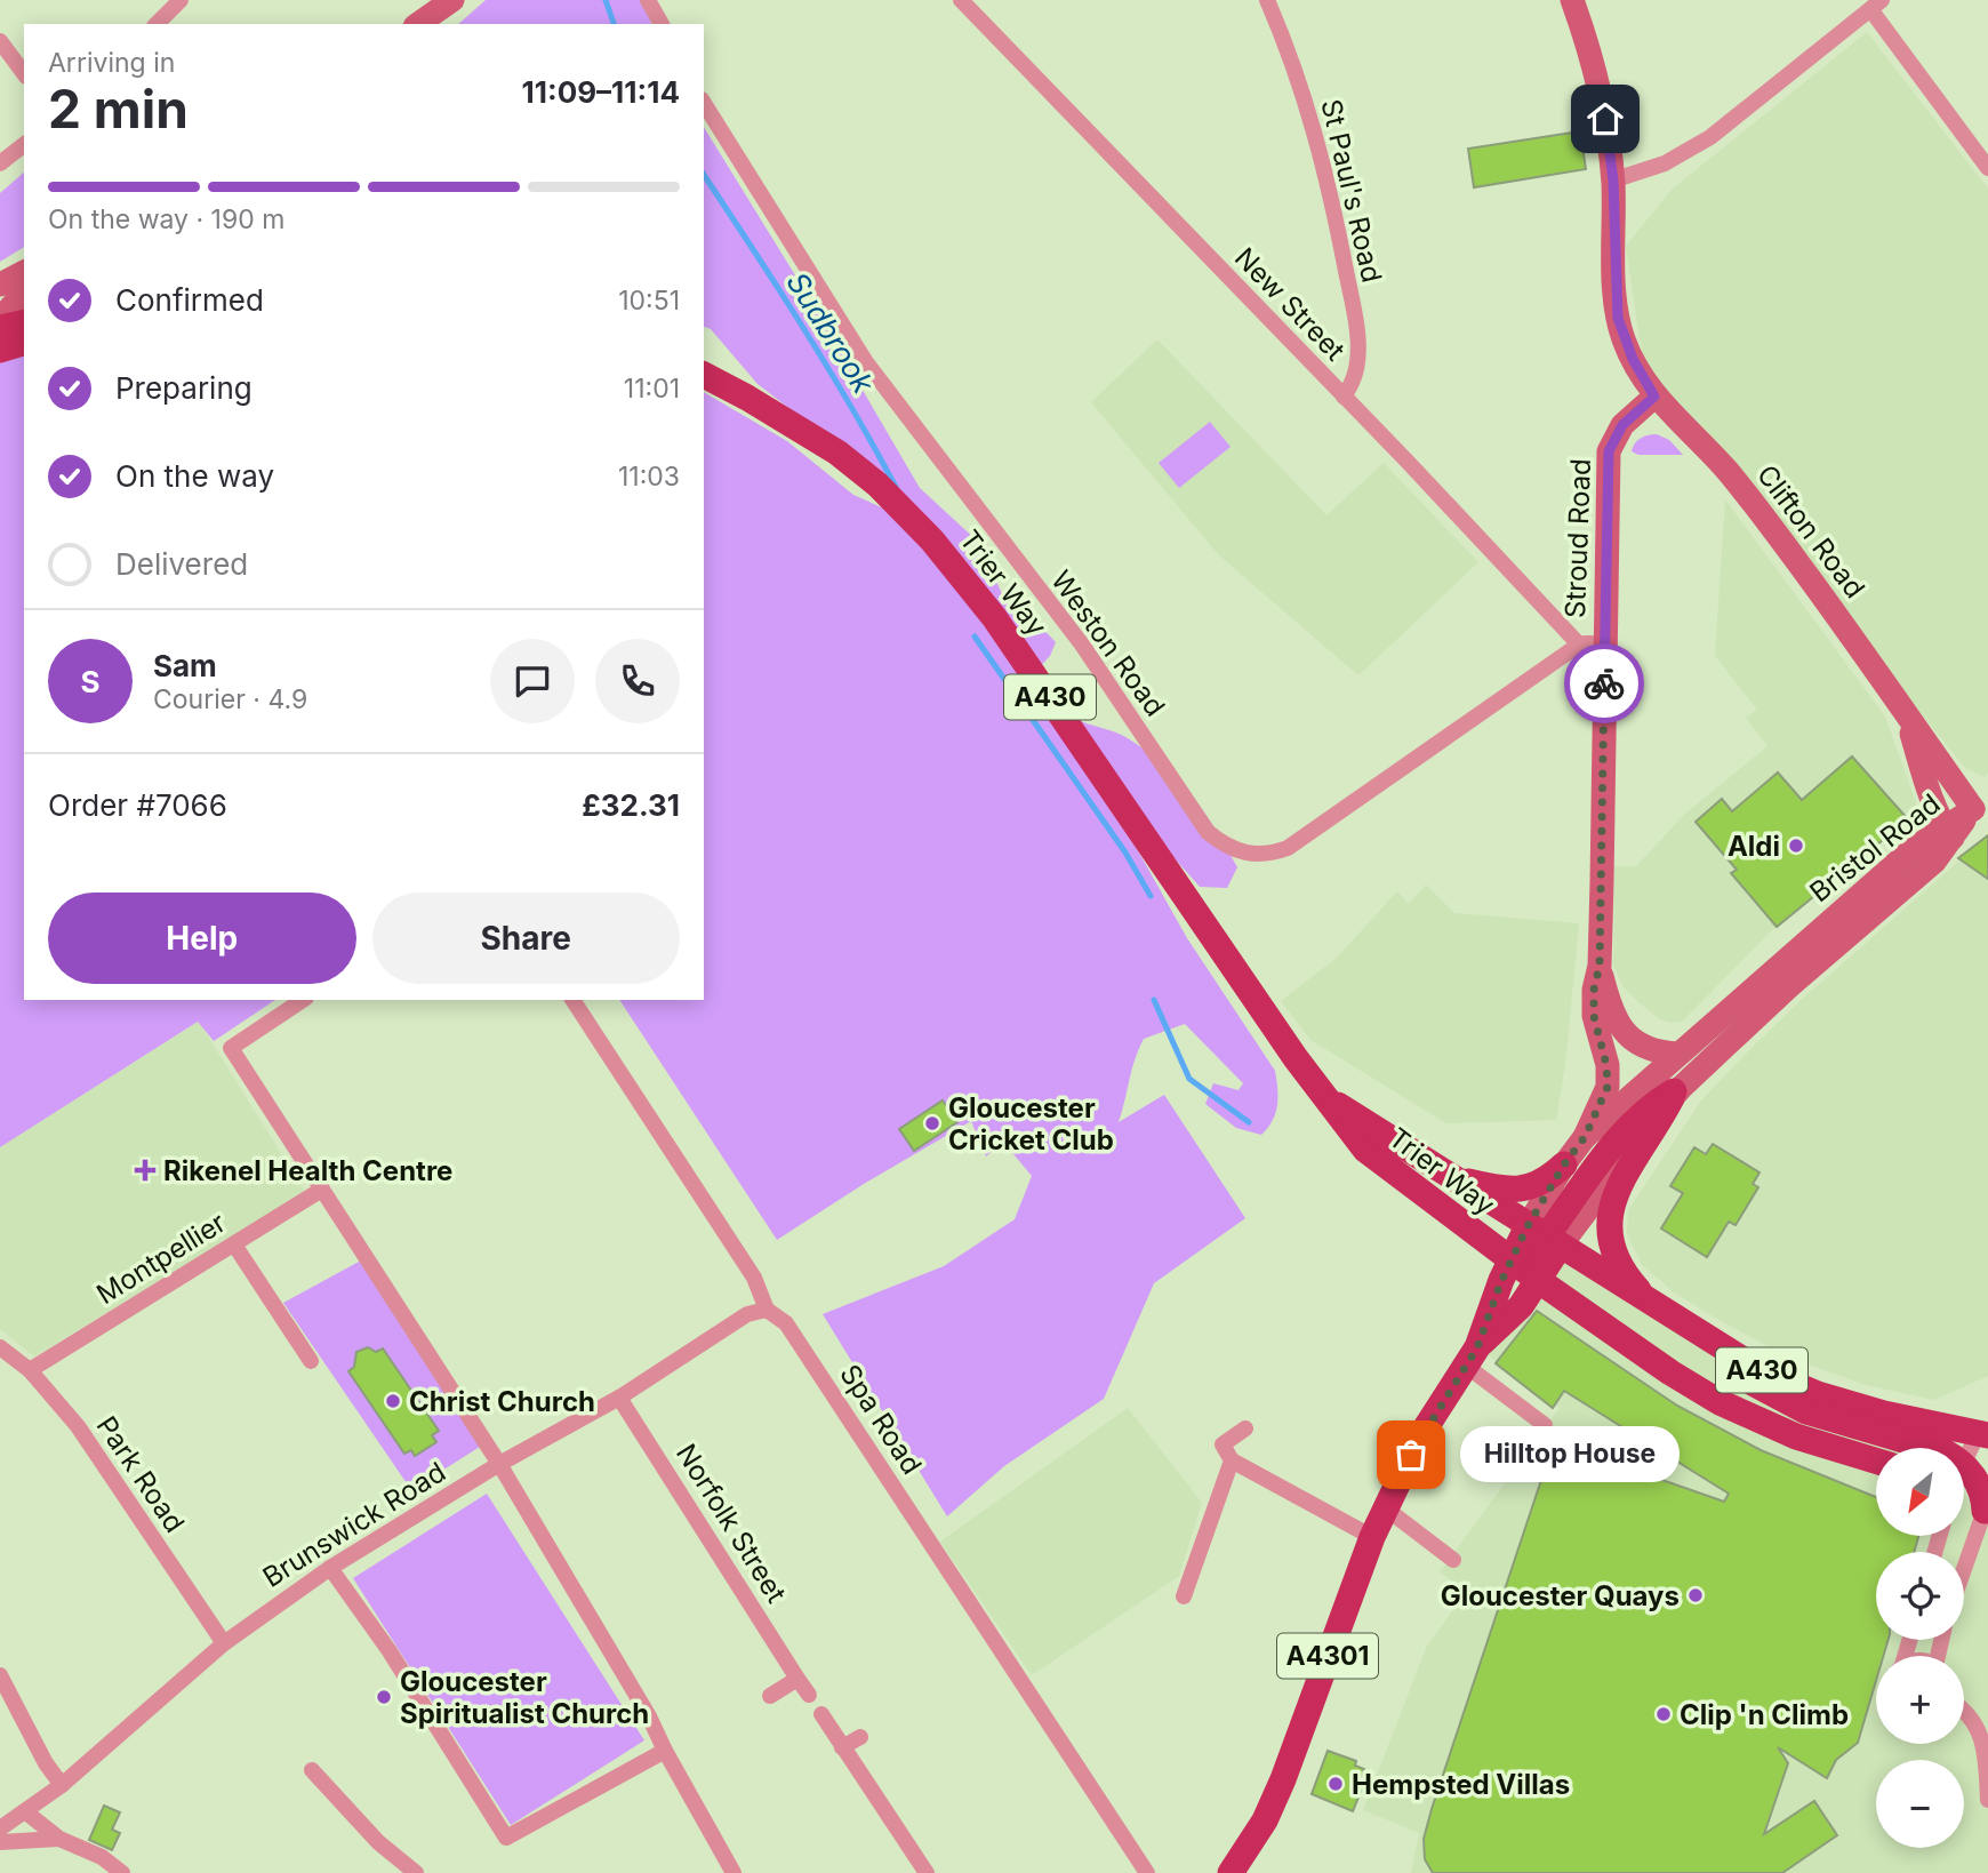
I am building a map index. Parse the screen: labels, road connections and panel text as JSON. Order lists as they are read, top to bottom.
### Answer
{
  "streets": {
    "main road": [
      "Clifton Road",
      "Stroud Road",
      "Trier Way",
      "A430",
      "Bristol Road",
      "A4301"
    ],
    "street": [
      "St Paul's Road",
      "New Street",
      "Weston Road",
      "Montpellier",
      "Spa Road",
      "Park Road",
      "Norfolk Street",
      "Brunswick Road"
    ]
  },
  "crossings": [
    ["St Paul's Road", "New Street"],
    ["New Street", "Weston Road"],
    ["Clifton Road", "Stroud Road"],
    ["Clifton Road", "Bristol Road"],
    ["Stroud Road", "Weston Road"],
    ["Stroud Road", "Bristol Road"],
    ["Trier Way", "A430"],
    ["Trier Way", "Bristol Road"],
    ["Trier Way", "A4301"],
    ["A430", "Bristol Road"],
    ["A430", "A4301"],
    ["Bristol Road", "A4301"],
    ["Montpellier", "Park Road"],
    ["Spa Road", "Brunswick Road"],
    ["Park Road", "Brunswick Road"],
    ["Norfolk Street", "Brunswick Road"]
  ],
  "water": ["Sudbrook"],
  "places": {
    "other": [
      "Aldi",
      "Gloucester Cricket Club",
      "Christ Church",
      "Hilltop House",
      "Gloucester Quays",
      "Gloucester Spiritualist Church",
      "Clip 'n Climb",
      "Hempsted Villas"
    ],
    "health": ["Rikenel Health Centre"]
  },
  "north": "bottom left",
  "page": {
    "heading": ["2 min", "Arriving in", "11:09–11:14"],
    "panel": [
      "Sam",
      "Courier · 4.9",
      "Order #7066",
      "£32.31"
    ],
    "bar": "On the way · 190 m",
    "list": [
      ["Confirmed", "10:51"],
      ["Preparing", "11:01"],
      ["On the way", "11:03"],
      "Delivered"
    ],
    "round": "S",
    "buttons": ["Help", "Share"],
    "bubble": "Hilltop House",
    "map_buttons": ["+", "−"]
  }
}
